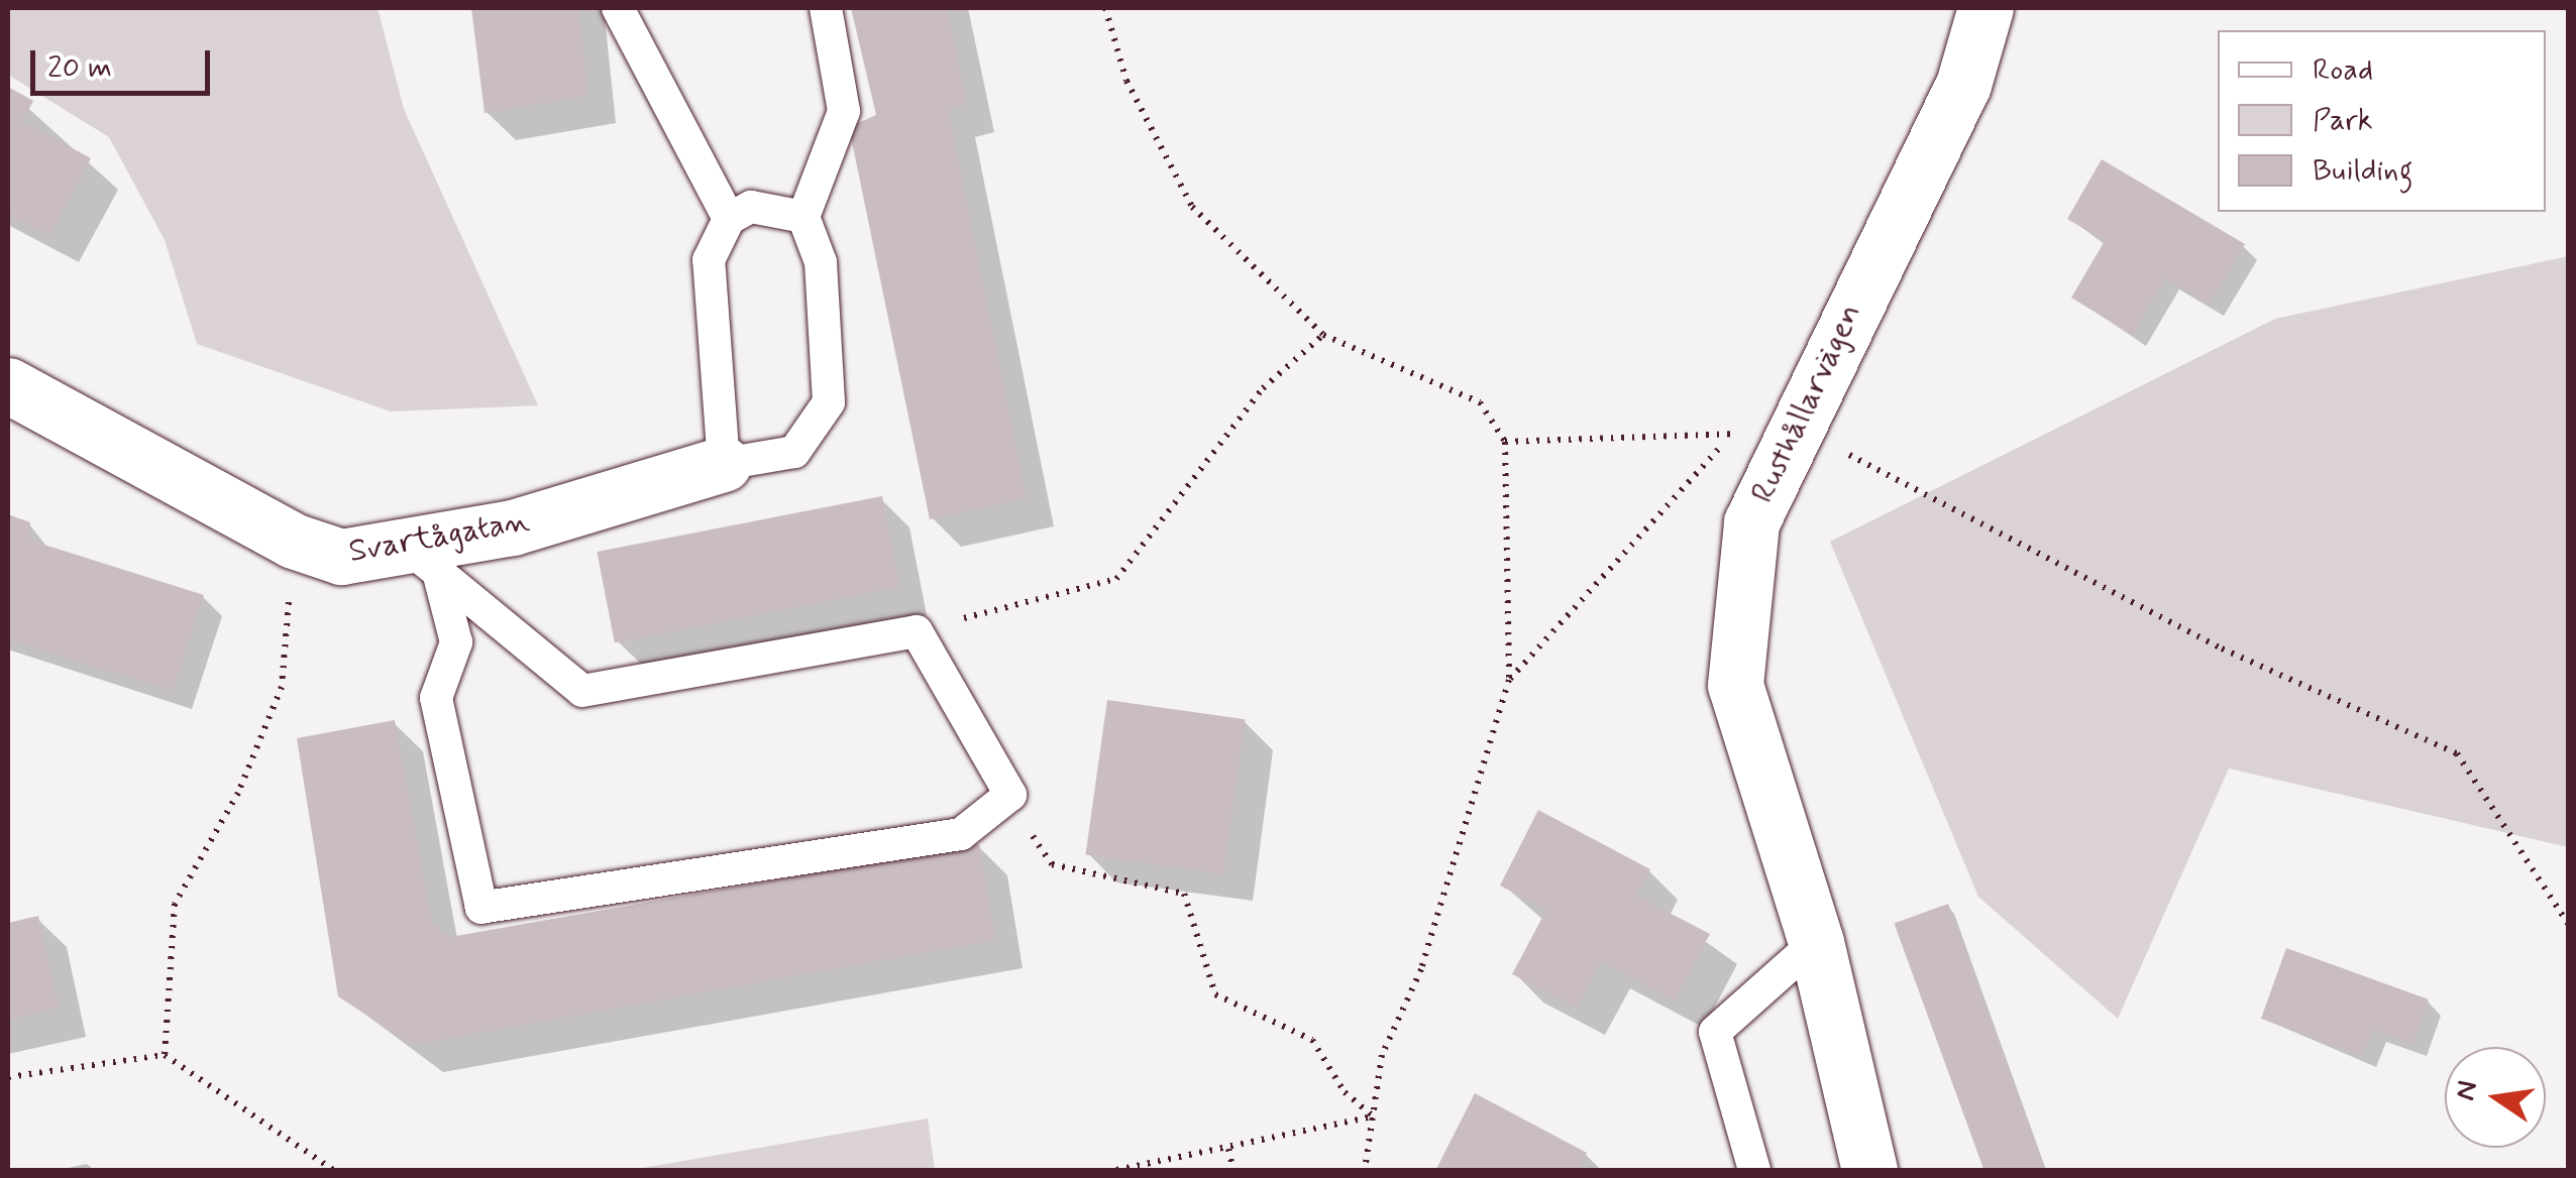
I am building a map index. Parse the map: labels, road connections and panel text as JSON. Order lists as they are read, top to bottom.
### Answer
{
  "streets": {
    "street": ["Rusthållarvägen", "Svartågatan"]
  },
  "legend": ["Road", "Park", "Building"],
  "scale_bar": "20 m",
  "north": "left"
}
